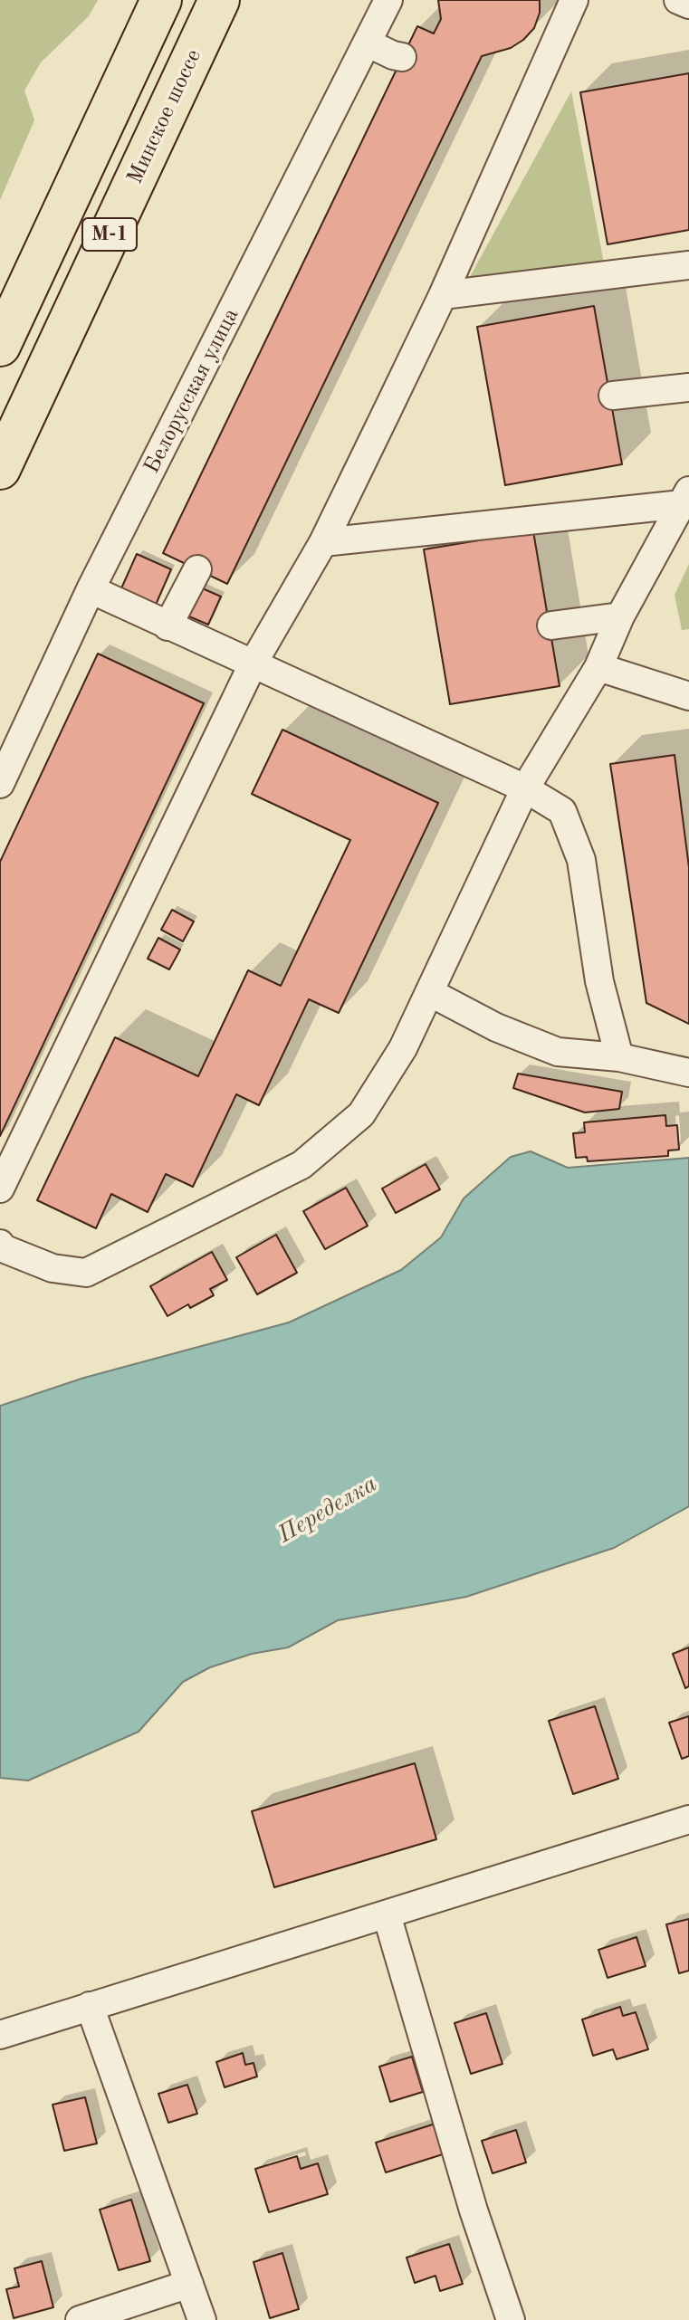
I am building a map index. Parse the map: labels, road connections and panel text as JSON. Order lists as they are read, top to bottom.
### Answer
{
  "streets": {
    "highway": ["Минское шоссе", "М-1"],
    "street": ["Белорусская улица"]
  },
  "water": ["Переделка"]
}
